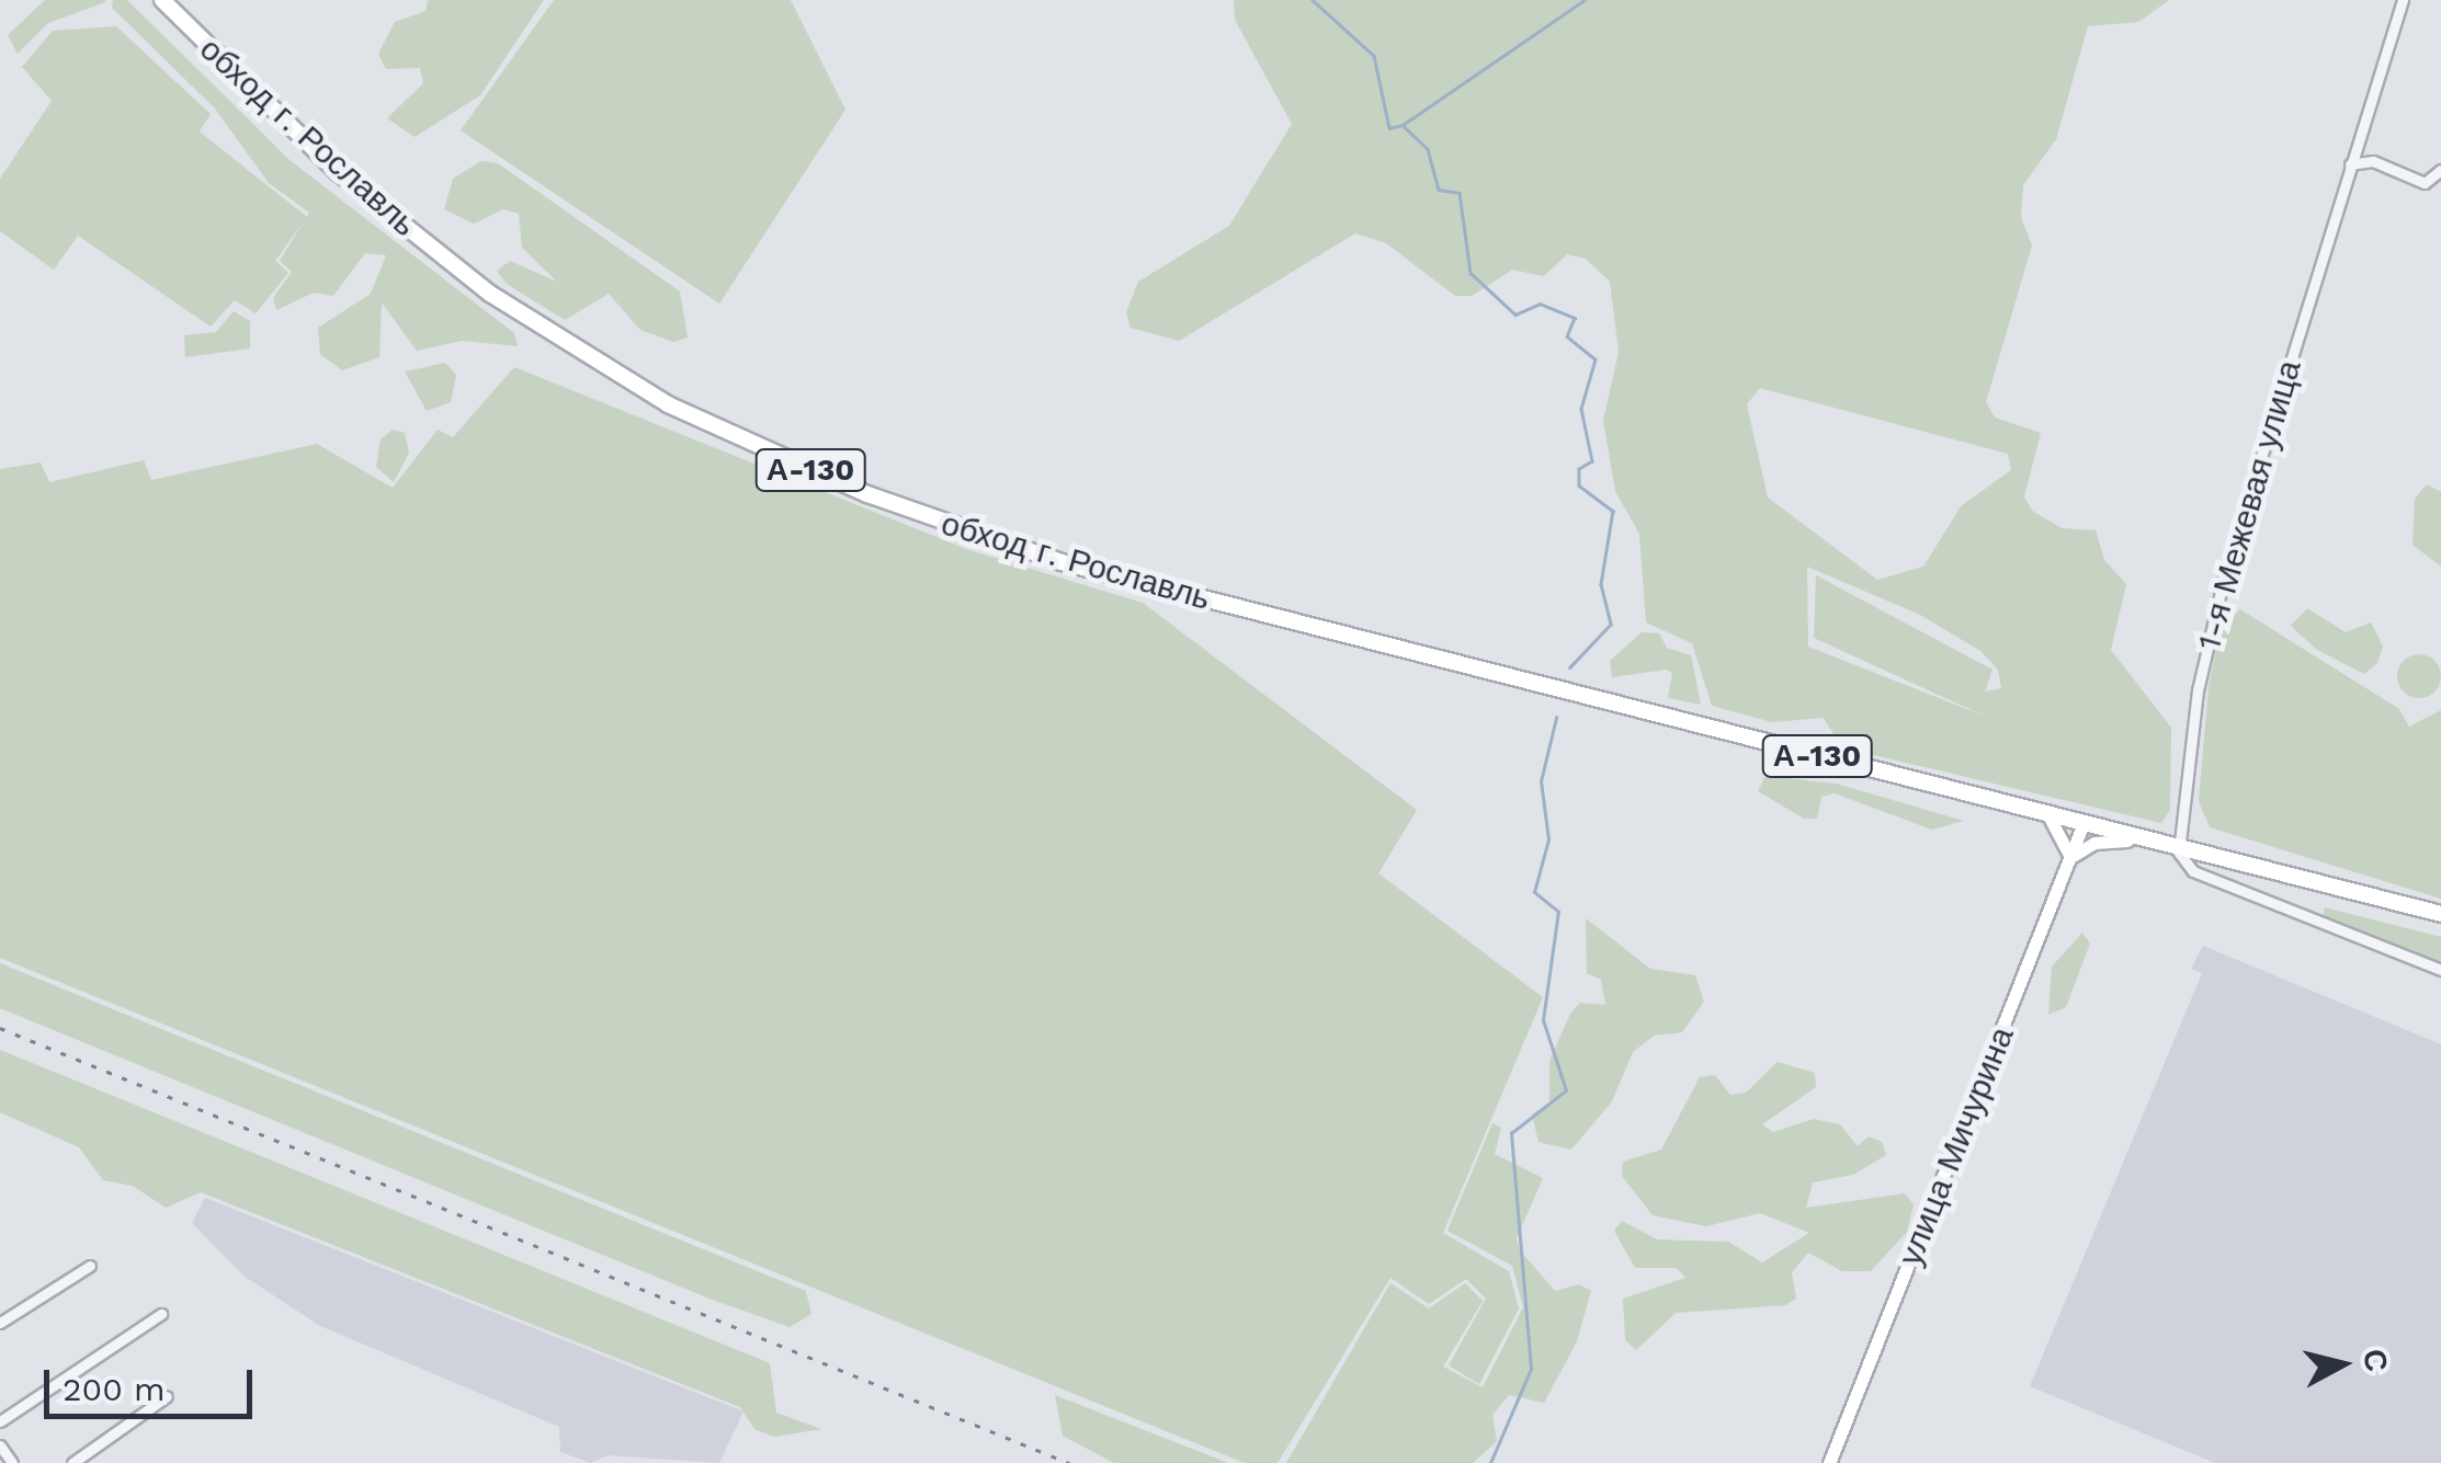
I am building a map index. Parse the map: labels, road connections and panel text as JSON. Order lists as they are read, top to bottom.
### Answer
{
  "streets": {
    "highway": ["обход г. Рославль", "А-130"],
    "main road": ["улица Мичурина"],
    "street": ["1-я Межевая улица"]
  },
  "crossings": [
    ["обход г. Рославль", "А-130"],
    ["обход г. Рославль", "улица Мичурина"],
    ["А-130", "1-я Межевая улица"]
  ],
  "scale_bar": "200 m",
  "north": "right"
}
